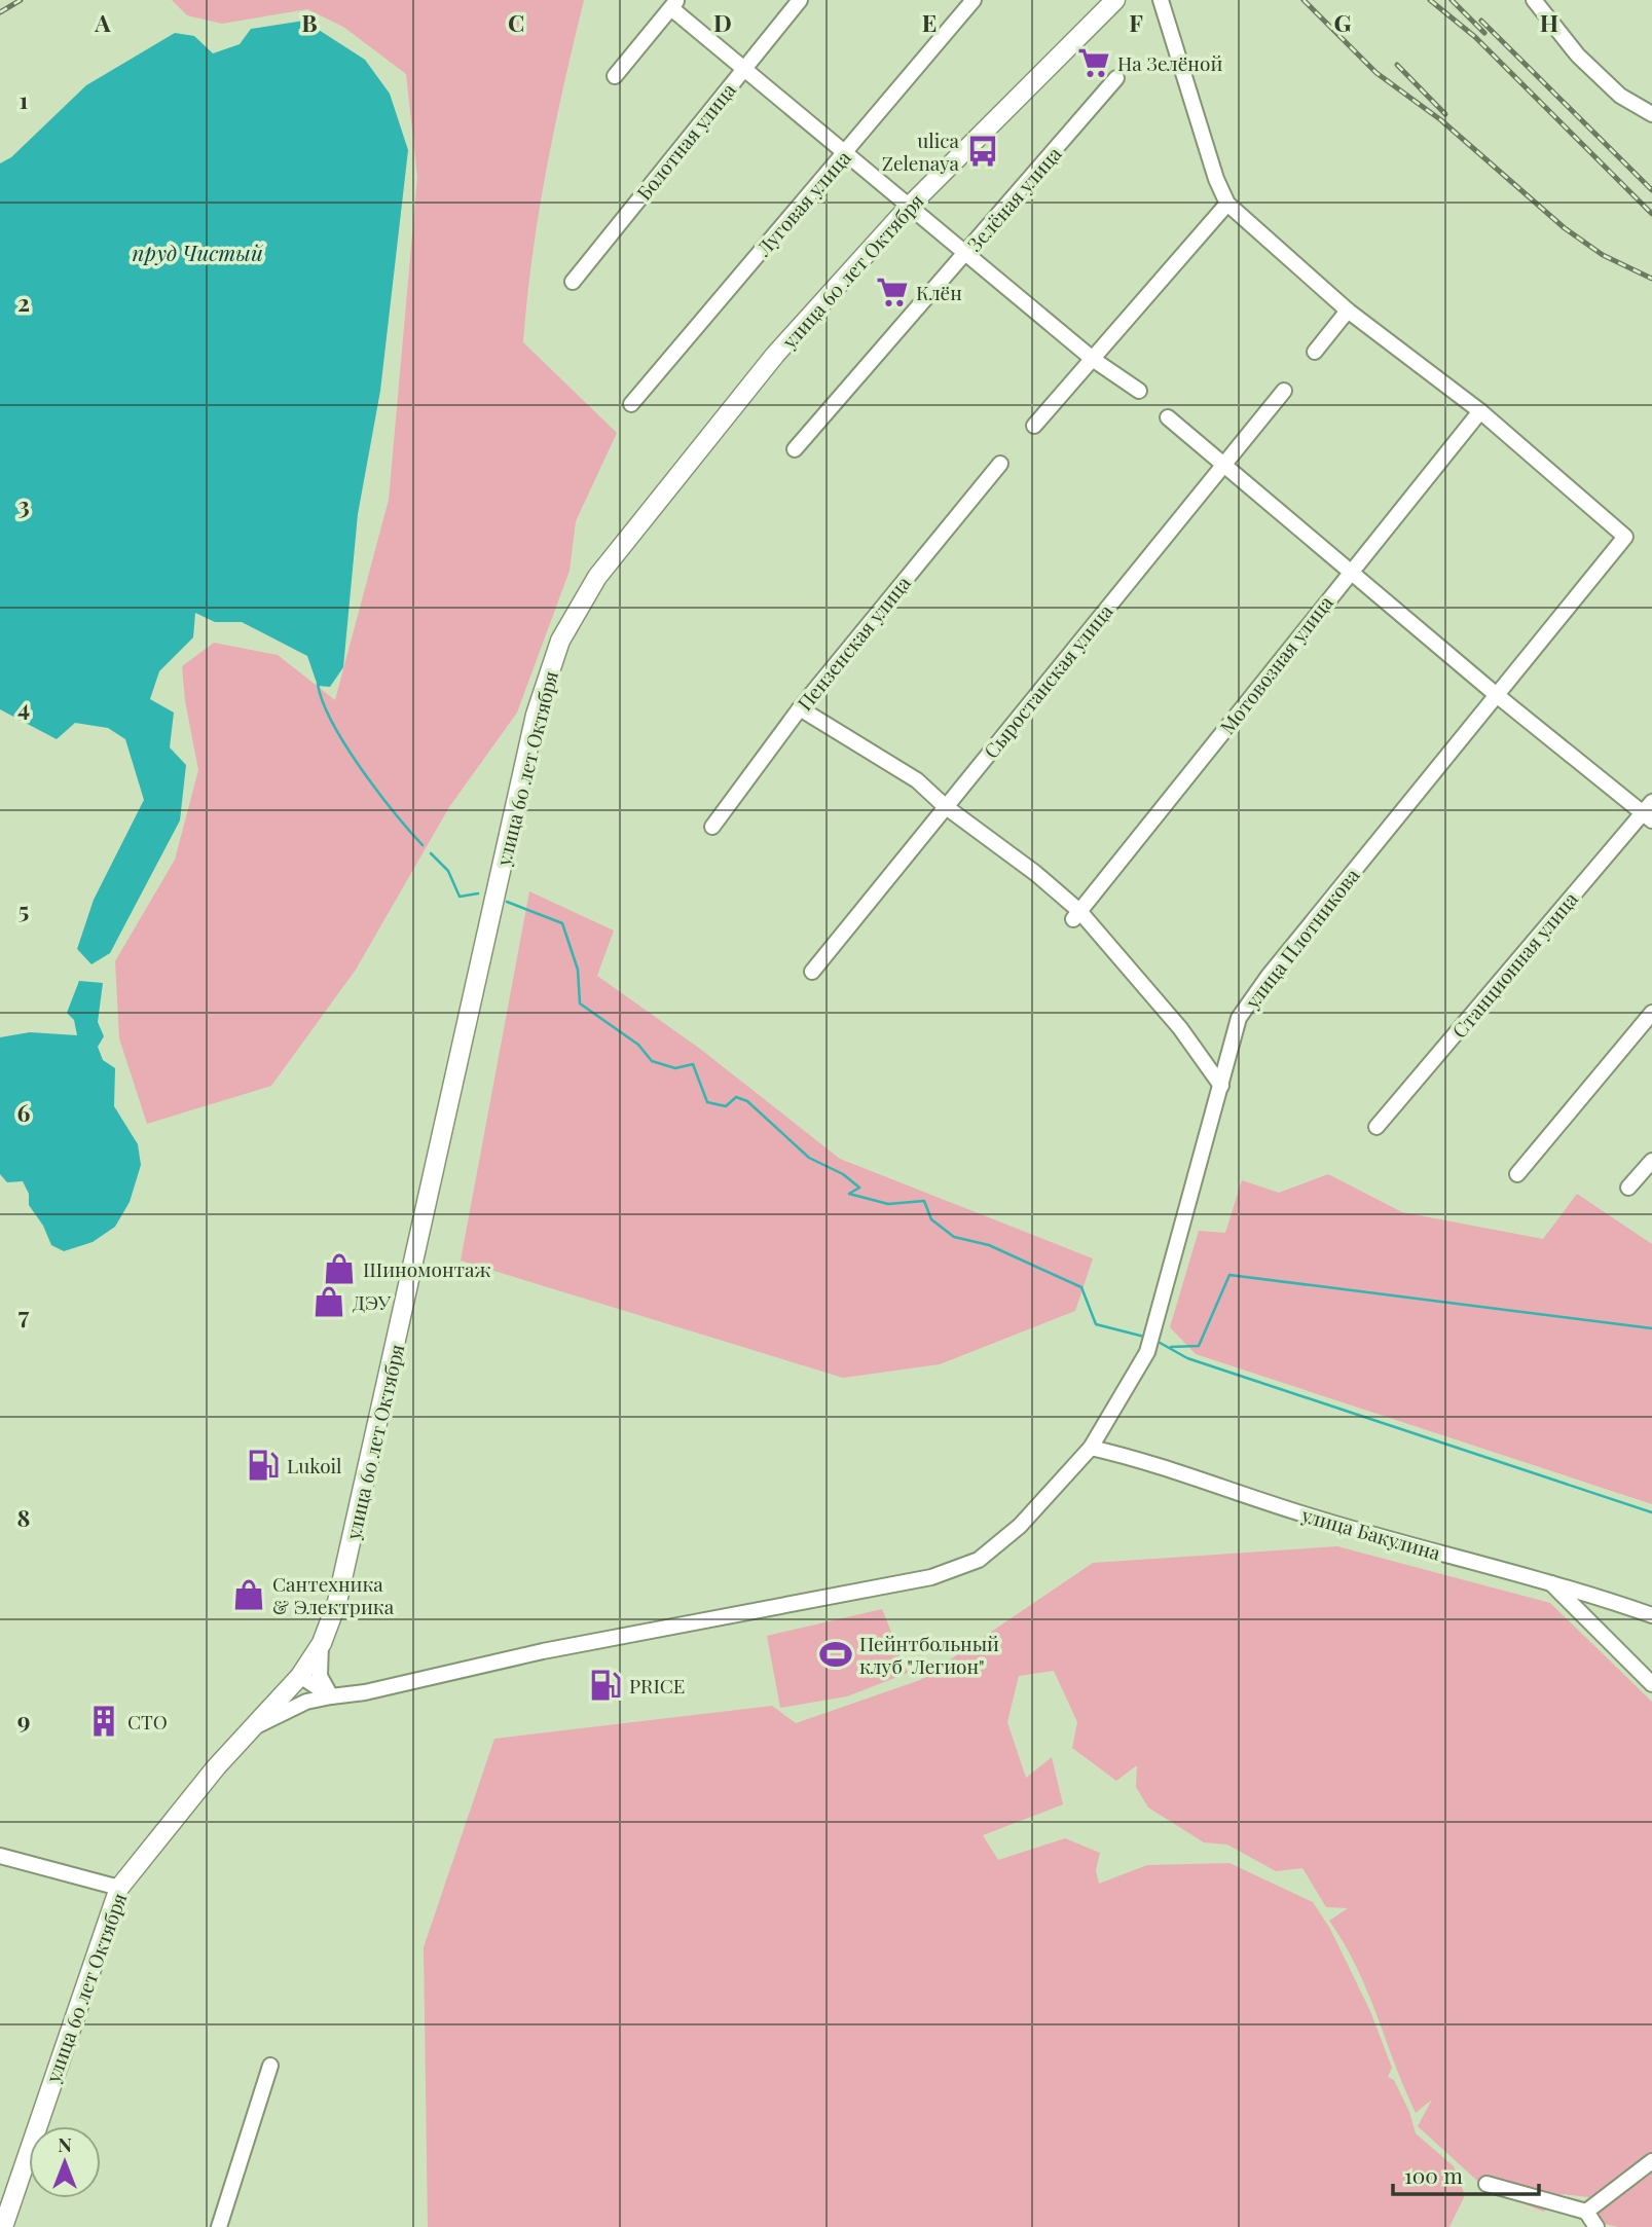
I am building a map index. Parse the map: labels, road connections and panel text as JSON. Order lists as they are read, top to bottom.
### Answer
{
  "streets": {
    "main road": ["улица 60 лет Октября"],
    "street": [
      "Болотная улица",
      "Зелёная улица",
      "Луговая улица",
      "Пензенская улица",
      "Мотовозная улица",
      "Сыростанская улица",
      "улица Плотникова",
      "Станционная улица",
      "улица Бакулина"
    ]
  },
  "crossings": [
    ["Мотовозная улица", "улица Плотникова"],
    ["улица Плотникова", "улица Бакулина"]
  ],
  "water": ["пруд Чистый"],
  "places": {
    "supermarket": ["На Зелёной", "Клён"],
    "bus stop": ["ulica Zelenaya"],
    "shop": ["Шиномонтаж", "ДЭУ", "Сантехника & Электрика"],
    "fuel station": ["Lukoil", "PRICE"],
    "sports": ["Пейнтбольный клуб \"Легион\""],
    "building": ["СТО"]
  },
  "scale_bar": "100 m",
  "north": "top",
  "grid": {
    "columns": [
      "A",
      "B",
      "C",
      "D",
      "E",
      "F",
      "G",
      "H"
    ],
    "rows": [
      "1",
      "2",
      "3",
      "4",
      "5",
      "6",
      "7",
      "8",
      "9"
    ]
  }
}
